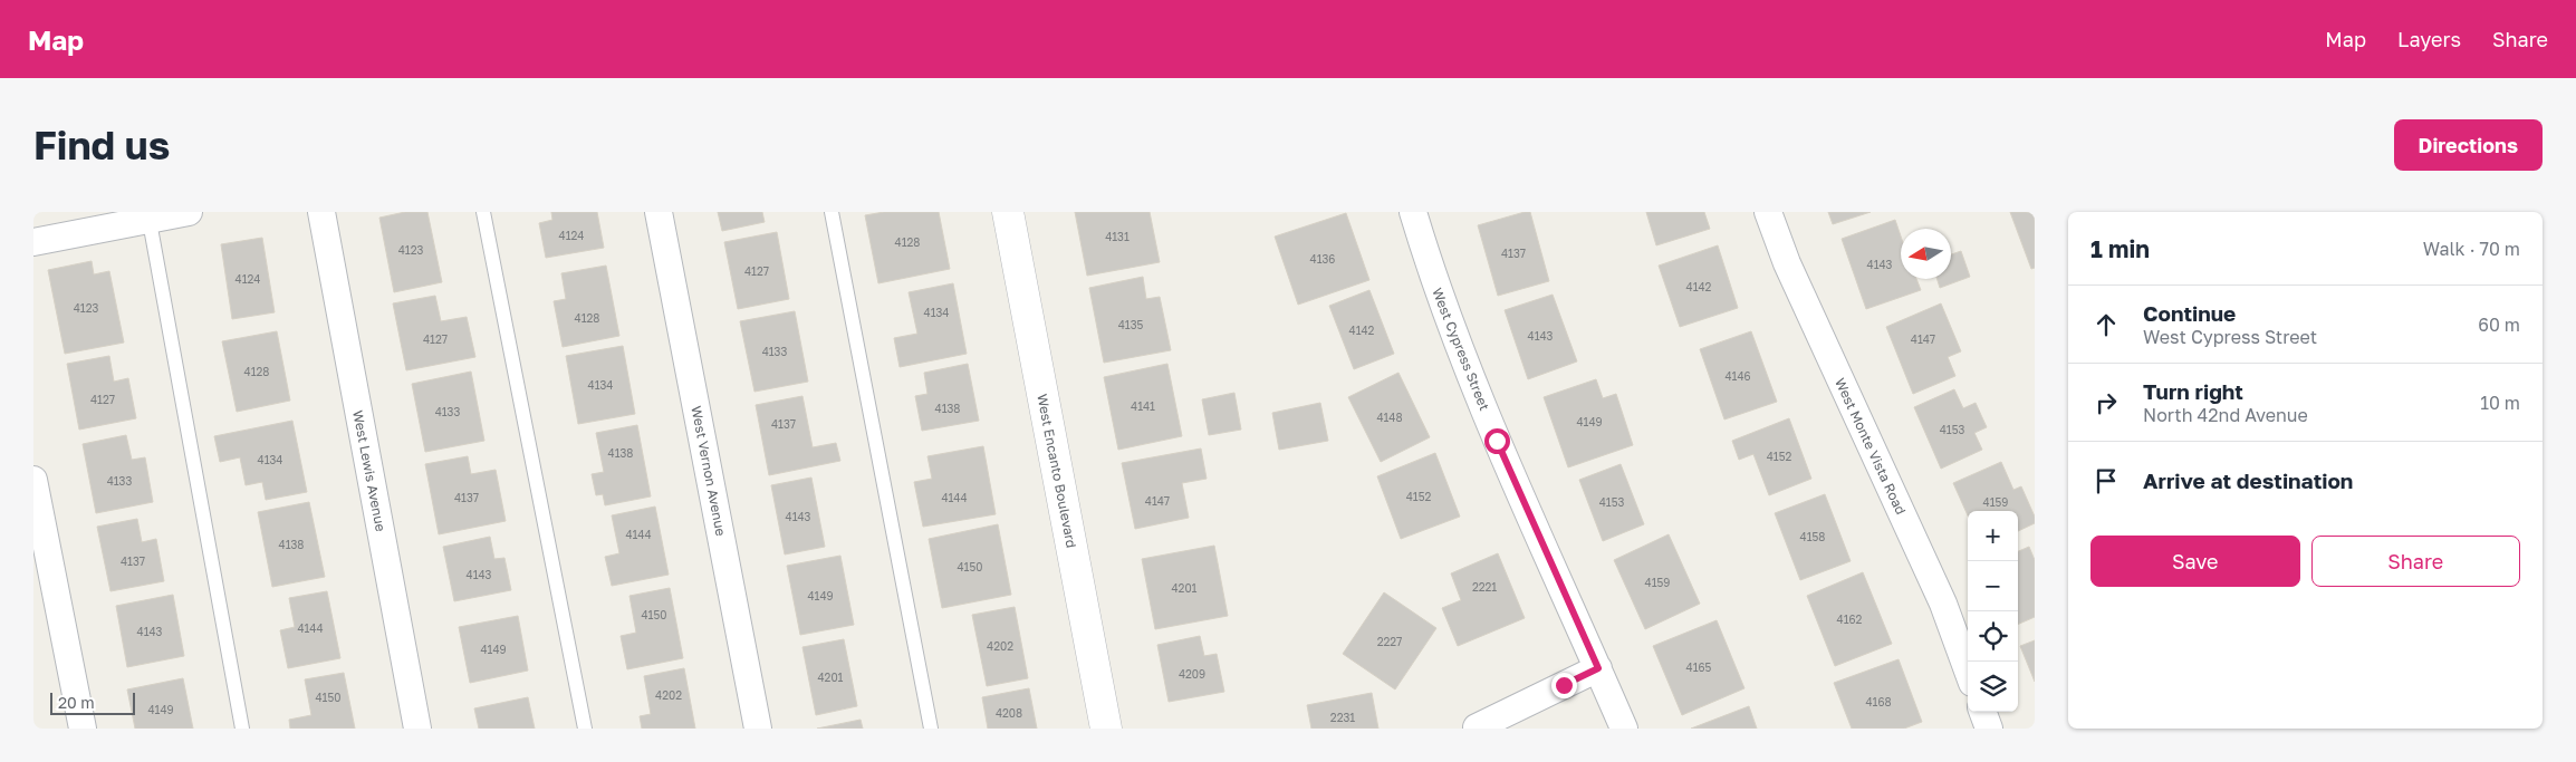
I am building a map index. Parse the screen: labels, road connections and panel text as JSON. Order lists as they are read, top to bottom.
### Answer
{
  "streets": {
    "street": [
      "West Cypress Street",
      "West Monte Vista Road",
      "West Lewis Avenue",
      "West Vernon Avenue",
      "West Encanto Boulevard"
    ]
  },
  "house_numbers": [
    "4124",
    "4131",
    "4128",
    "4123",
    "4137",
    "4136",
    "4143",
    "4127",
    "4124",
    "4142",
    "4123",
    "4134",
    "4128",
    "4135",
    "4142",
    "4143",
    "4127",
    "4147",
    "4133",
    "4128",
    "4146",
    "4134",
    "4127",
    "4141",
    "4138",
    "4133",
    "4148",
    "4149",
    "4137",
    "4153",
    "4138",
    "4152",
    "4134",
    "4133",
    "4152",
    "4137",
    "4144",
    "4147",
    "4153",
    "4159",
    "4143",
    "4144",
    "4158",
    "4138",
    "4137",
    "4150",
    "4143",
    "4159",
    "2221",
    "4201",
    "4149",
    "4150",
    "4162",
    "4144",
    "4143",
    "2227",
    "4202",
    "4149",
    "4165",
    "4209",
    "4201",
    "4202",
    "4150",
    "4168",
    "4149",
    "4208",
    "2231"
  ],
  "scale_bar": "20 m",
  "north": "left",
  "page": {
    "header": "Map",
    "nav": ["Map", "Layers", "Share"],
    "buttons": [
      "Directions",
      ["Save", "Share"]
    ],
    "title": "Find us",
    "heading": ["1 min", "Walk · 70 m"],
    "list": [
      ["Continue", "West Cypress Street", "60 m"],
      ["Turn right", "North 42nd Avenue", "10 m"],
      "Arrive at destination"
    ],
    "map_buttons": ["+", "−"],
    "scale": "20 m"
  }
}
